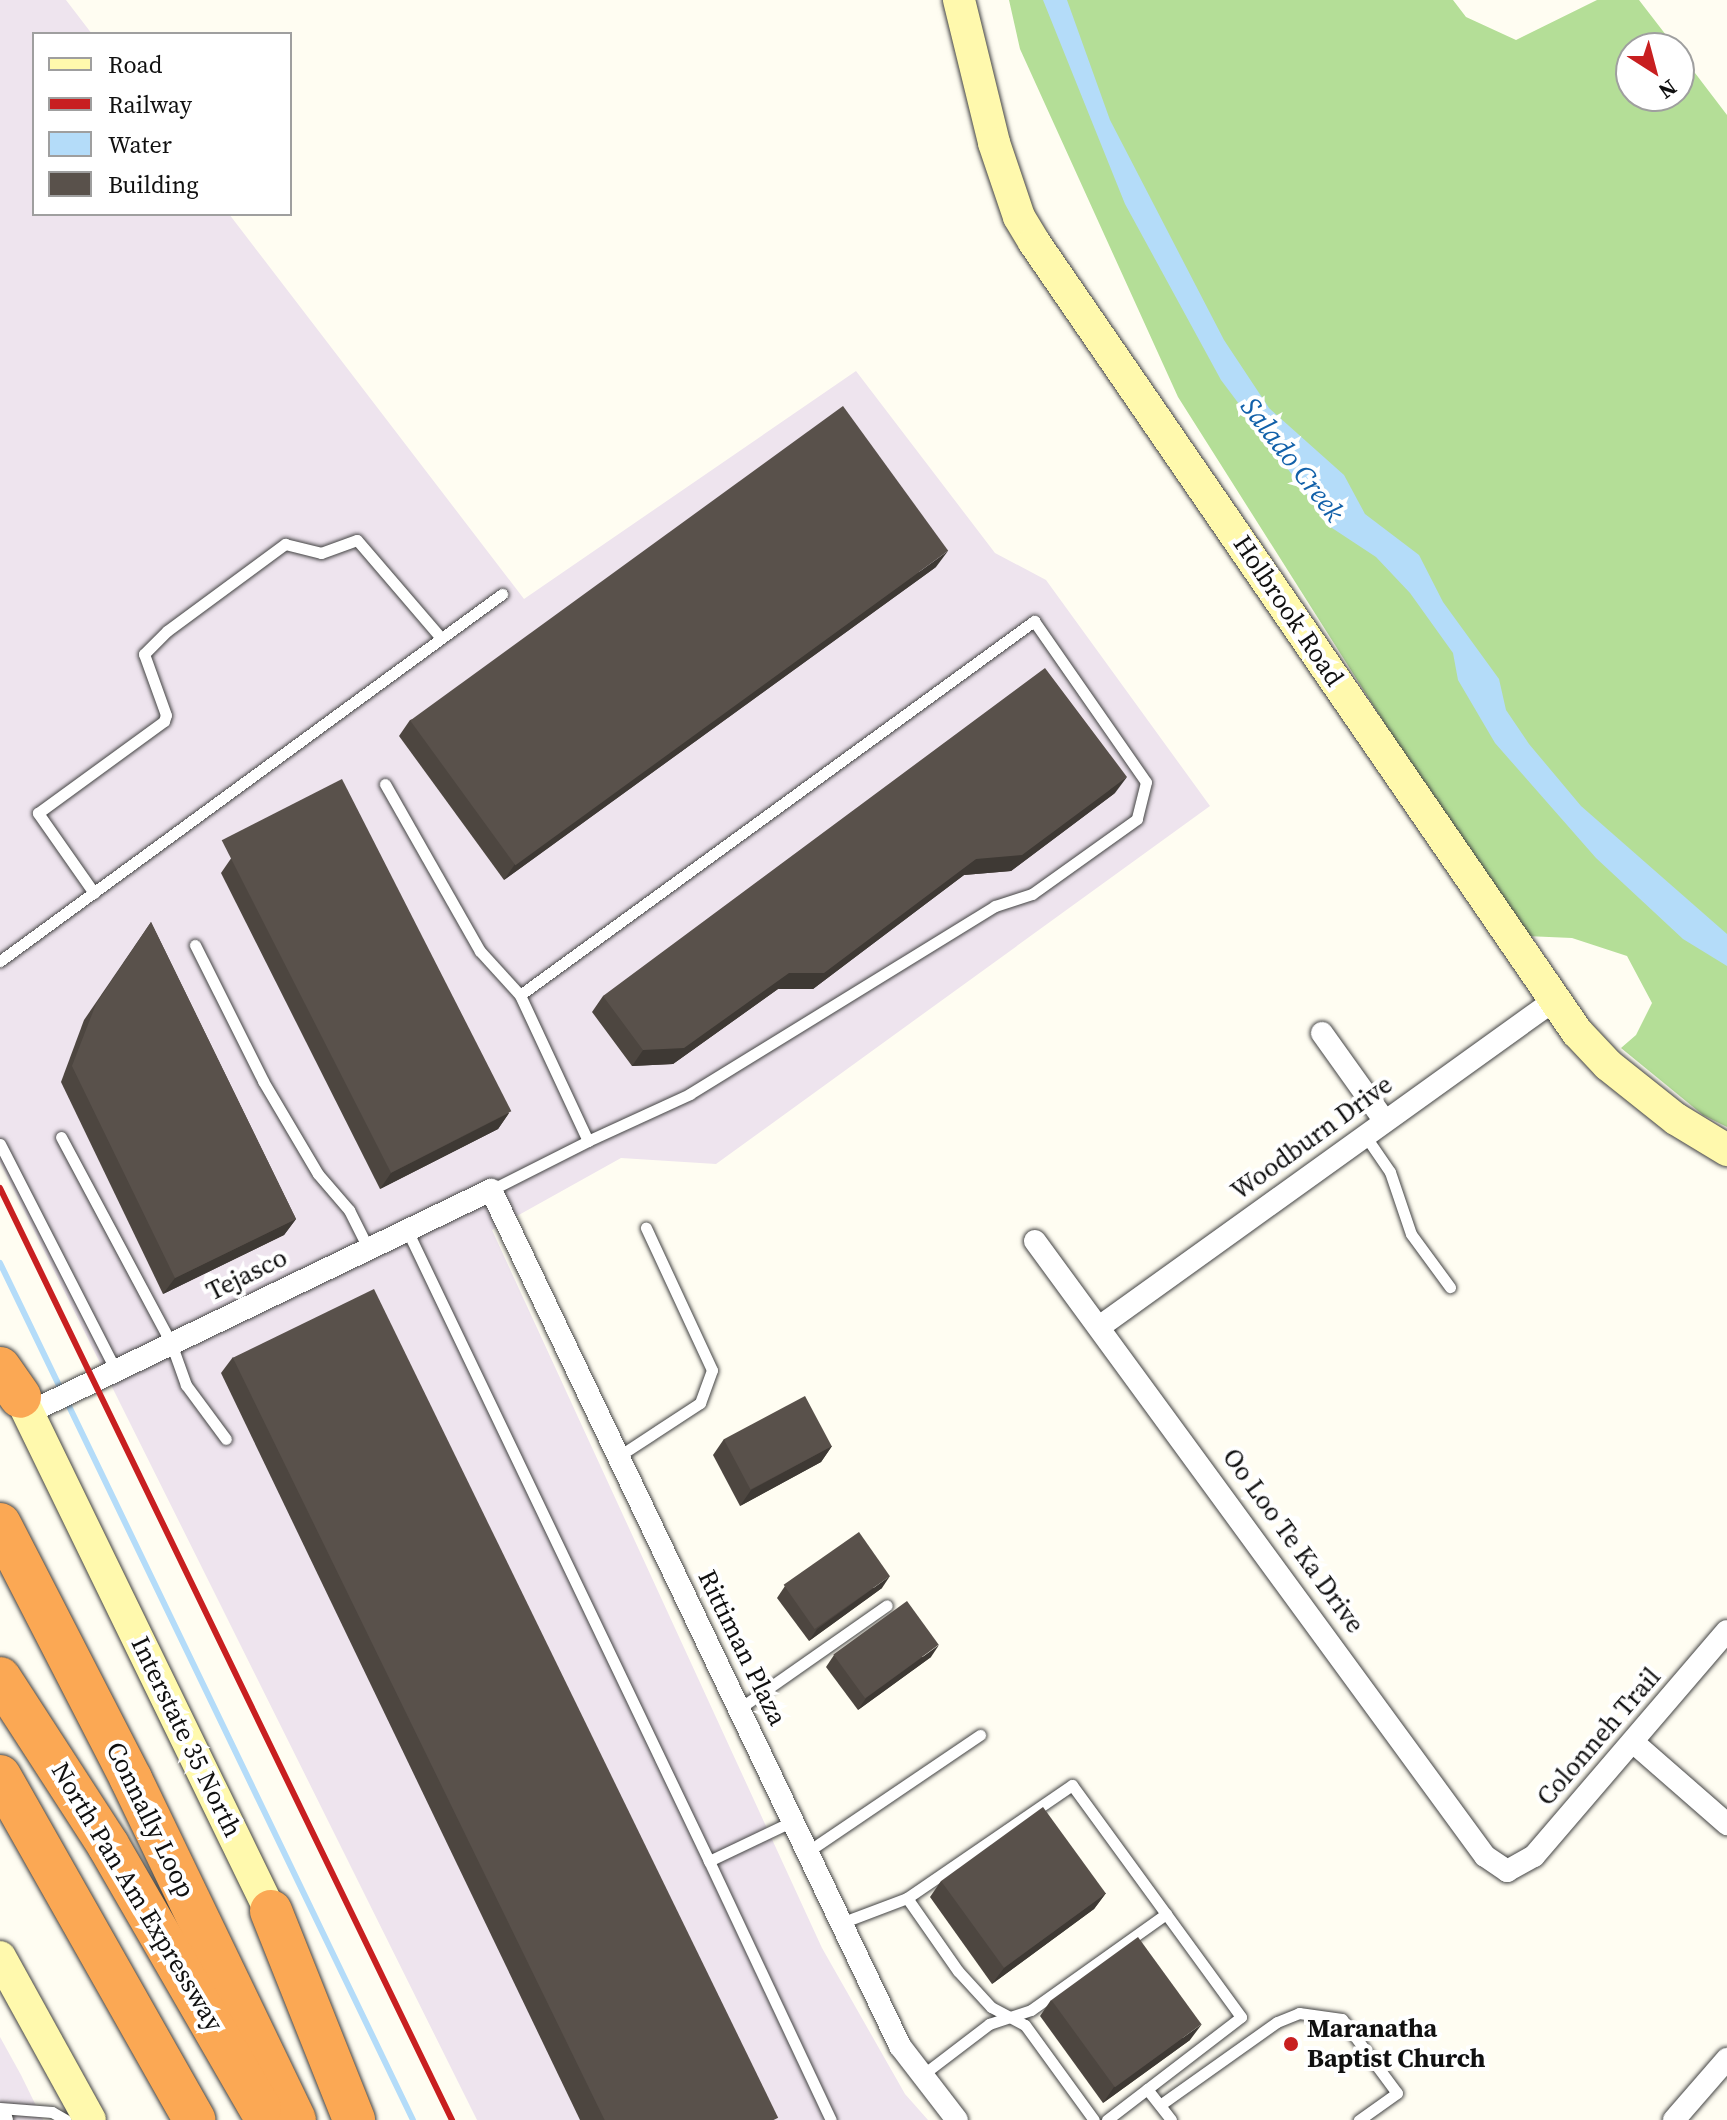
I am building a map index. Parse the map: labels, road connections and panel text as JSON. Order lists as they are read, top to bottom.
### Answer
{
  "streets": {
    "highway": ["Connally Loop", "North Pan Am Expressway"],
    "street": [
      "Holbrook Road",
      "Woodburn Drive",
      "Tejasco",
      "Oo Loo Te Ka Drive",
      "Rittiman Plaza",
      "Interstate 35 North",
      "Colonneh Trail"
    ]
  },
  "crossings": [
    ["Holbrook Road", "Woodburn Drive"],
    ["Woodburn Drive", "Oo Loo Te Ka Drive"],
    ["Tejasco", "Rittiman Plaza"],
    ["Tejasco", "Interstate 35 North"],
    ["Oo Loo Te Ka Drive", "Colonneh Trail"]
  ],
  "water": ["Salado Creek"],
  "places": ["Maranatha Baptist Church"],
  "legend": [
    "Road",
    "Railway",
    "Water",
    "Building"
  ],
  "north": "bottom right"
}
